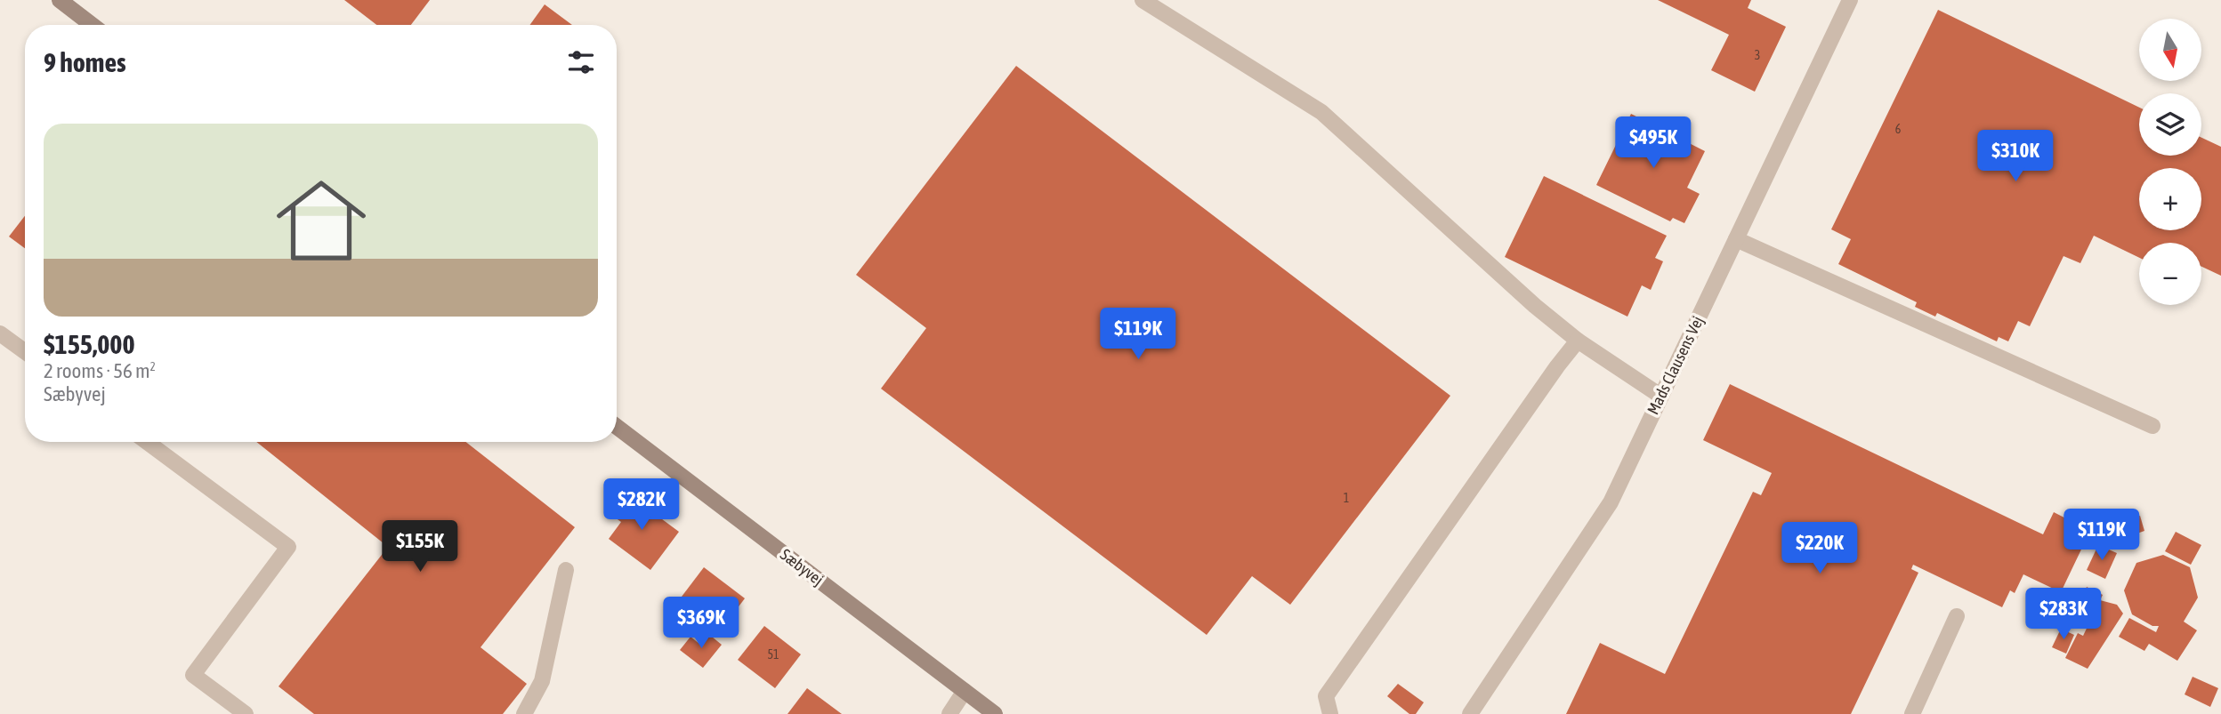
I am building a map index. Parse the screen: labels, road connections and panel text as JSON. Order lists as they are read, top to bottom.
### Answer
{
  "streets": {
    "street": ["Mads Clausens Vej", "Sæbyvej"]
  },
  "house_numbers": [
    "3",
    "6",
    "1",
    "51"
  ],
  "north": "bottom",
  "page": {
    "map_buttons": ["+", "−"],
    "heading": "9 homes",
    "list": [
      {
        "name": "$155,000",
        "note": "2 rooms · 56 m² · Sæbyvej"
      }
    ],
    "price": [
      "$495K",
      "$310K",
      "$119K",
      "$282K",
      "$119K",
      "$155K",
      "$220K",
      "$283K",
      "$369K"
    ]
  }
}
